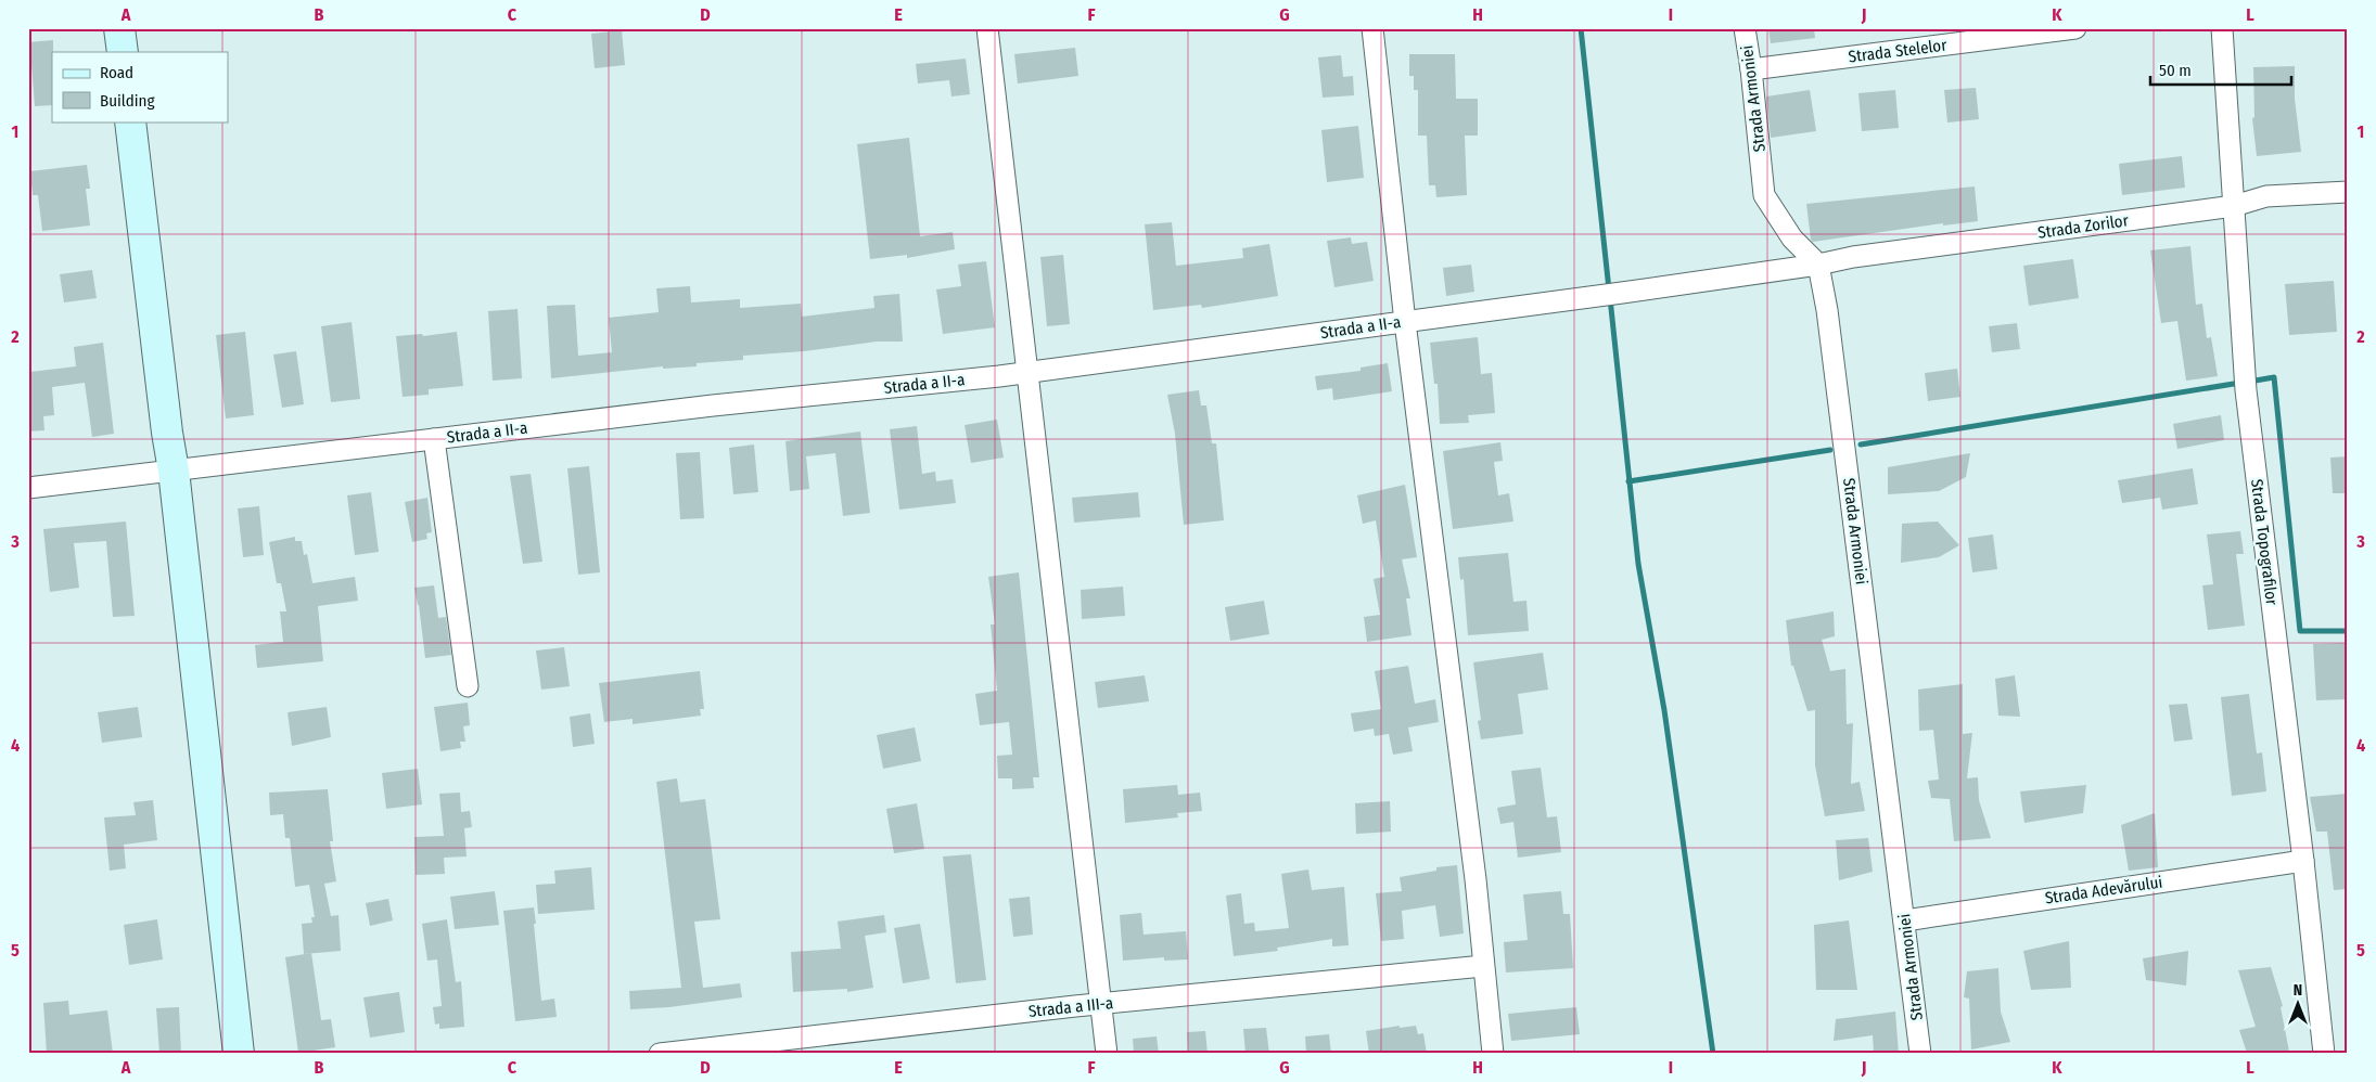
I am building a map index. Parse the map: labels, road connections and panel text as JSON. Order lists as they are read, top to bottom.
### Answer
{
  "streets": {
    "street": [
      "Strada Stelelor",
      "Strada Armoniei",
      "Strada Zorilor",
      "Strada a II-a",
      "Strada Topografilor",
      "Strada Adevărului",
      "Strada a III-a"
    ]
  },
  "crossings": [
    ["Strada Stelelor", "Strada Armoniei"],
    ["Strada Armoniei", "Strada Zorilor"],
    ["Strada Armoniei", "Strada a II-a"],
    ["Strada Armoniei", "Strada Adevărului"],
    ["Strada Zorilor", "Strada a II-a"],
    ["Strada Zorilor", "Strada Topografilor"],
    ["Strada Topografilor", "Strada Adevărului"]
  ],
  "legend": ["Road", "Building"],
  "scale_bar": "50 m",
  "north": "top",
  "grid": {
    "columns": [
      "A",
      "B",
      "C",
      "D",
      "E",
      "F",
      "G",
      "H",
      "I",
      "J",
      "K",
      "L"
    ],
    "rows": [
      "1",
      "2",
      "3",
      "4",
      "5"
    ]
  }
}
